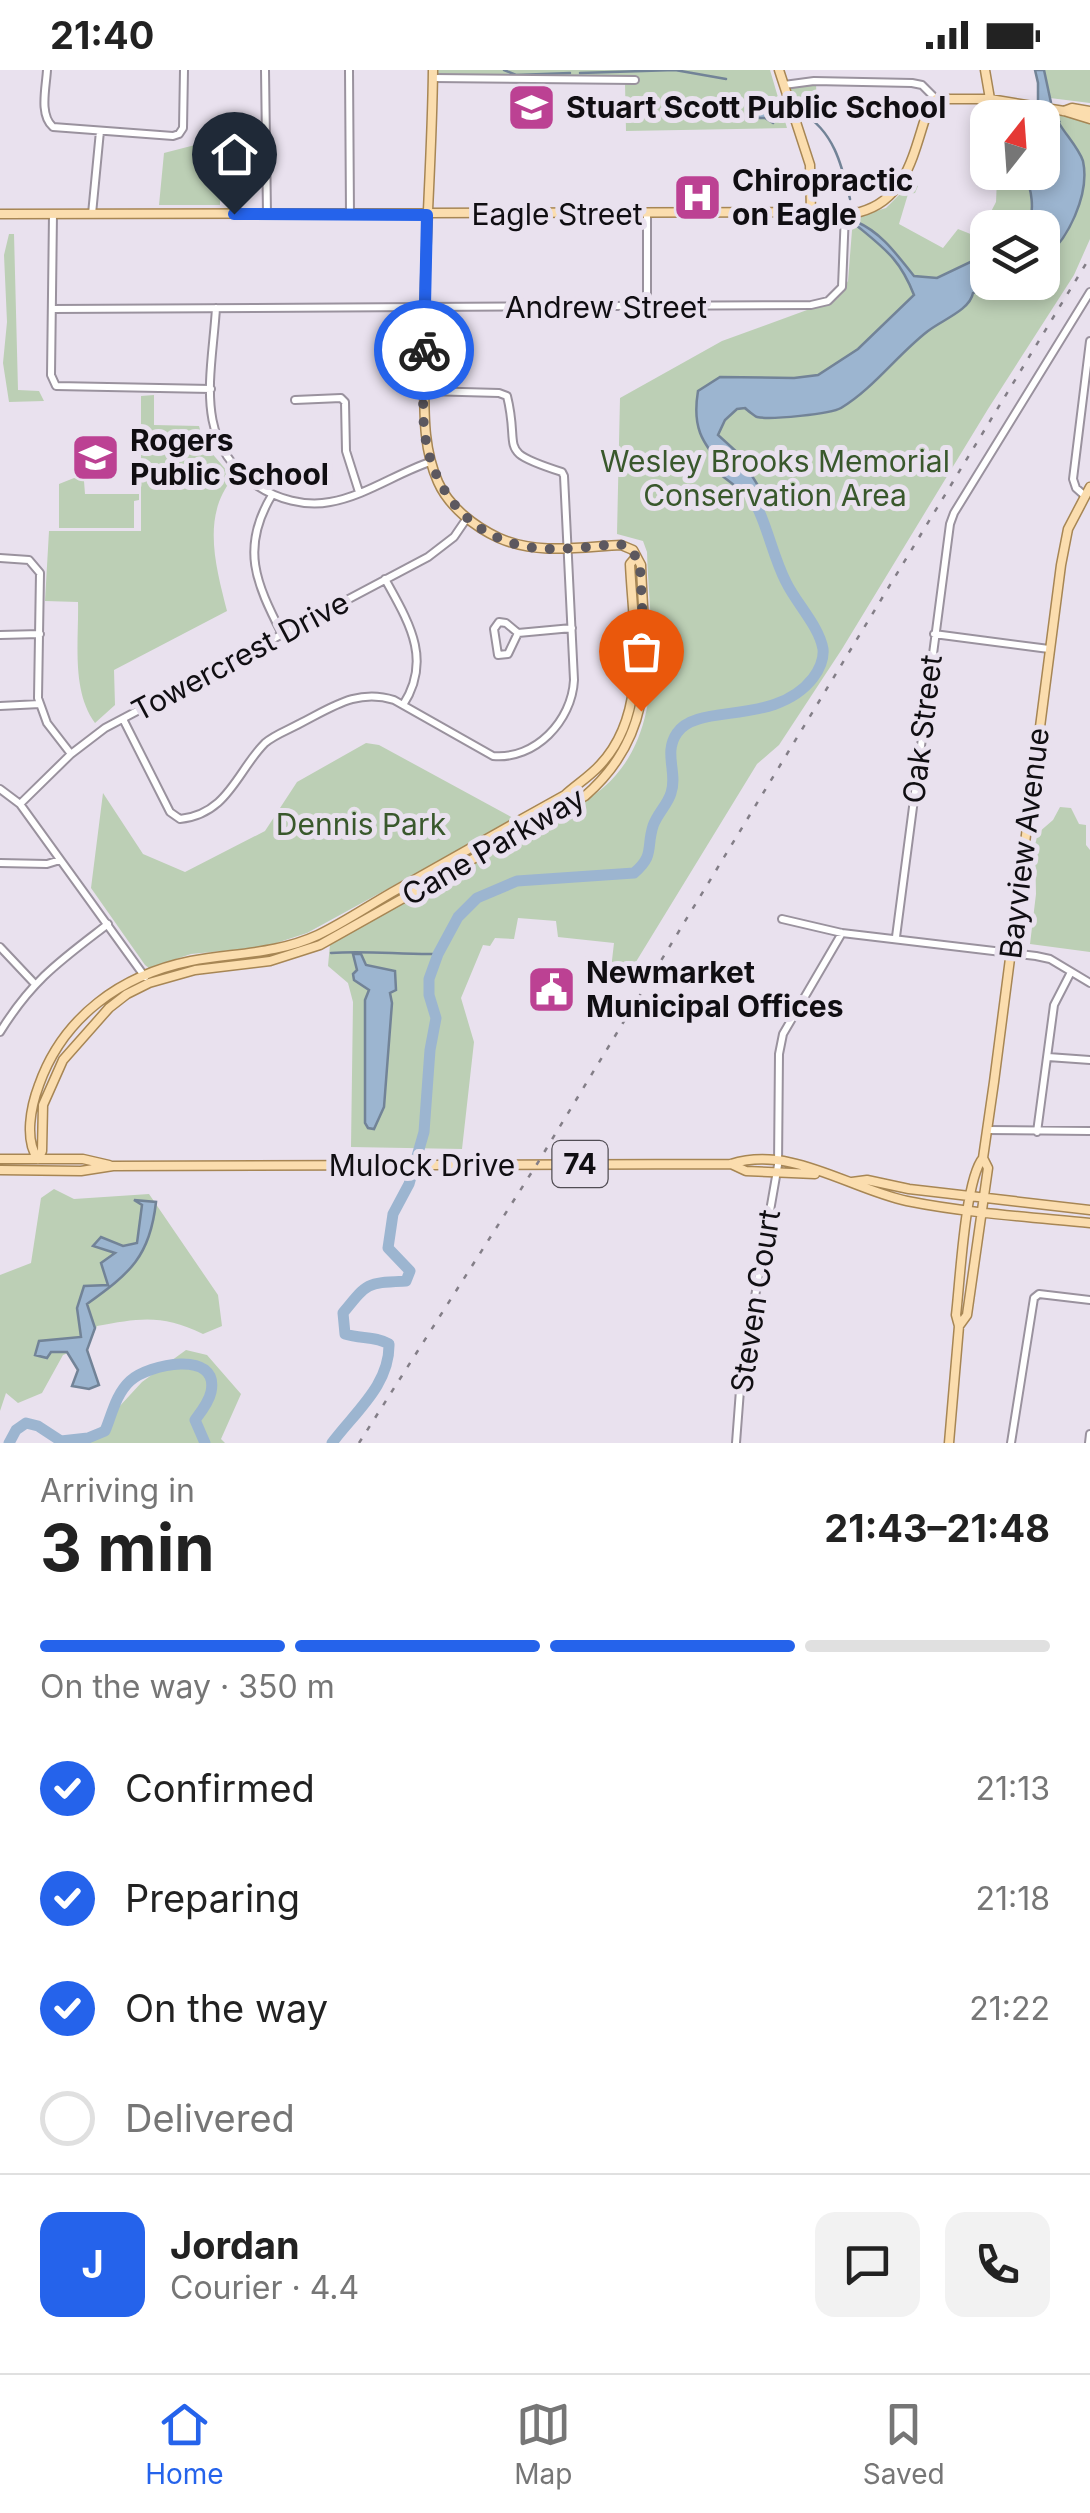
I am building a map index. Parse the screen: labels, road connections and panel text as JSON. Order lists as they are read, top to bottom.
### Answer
{
  "streets": {
    "main road": [
      "Eagle Street",
      "Bayview Avenue",
      "Cane Parkway",
      "74",
      "Mulock Drive"
    ],
    "street": [
      "Andrew Street",
      "Towercrest Drive",
      "Oak Street",
      "Steven Court"
    ]
  },
  "crossings": [
    ["Eagle Street", "Andrew Street"],
    ["Bayview Avenue", "Mulock Drive"],
    ["Cane Parkway", "Mulock Drive"],
    ["Mulock Drive", "Steven Court"]
  ],
  "parks": ["Wesley Brooks Memorial Conservation Area", "Dennis Park"],
  "places": {
    "school or university": ["Stuart Scott Public School", "Rogers Public School"],
    "hospital": ["Chiropractic on Eagle"],
    "public building": ["Newmarket Municipal Offices"]
  },
  "north": "top",
  "page": {
    "status": "21:40",
    "heading": ["3 min", "Arriving in", "21:43–21:48"],
    "panel": ["Jordan", "Courier · 4.4"],
    "bar": "On the way · 350 m",
    "list": [
      ["Confirmed", "21:13"],
      ["Preparing", "21:18"],
      ["On the way", "21:22"],
      "Delivered"
    ],
    "round": "J",
    "tabs": ["Home", "Map", "Saved"]
  }
}
